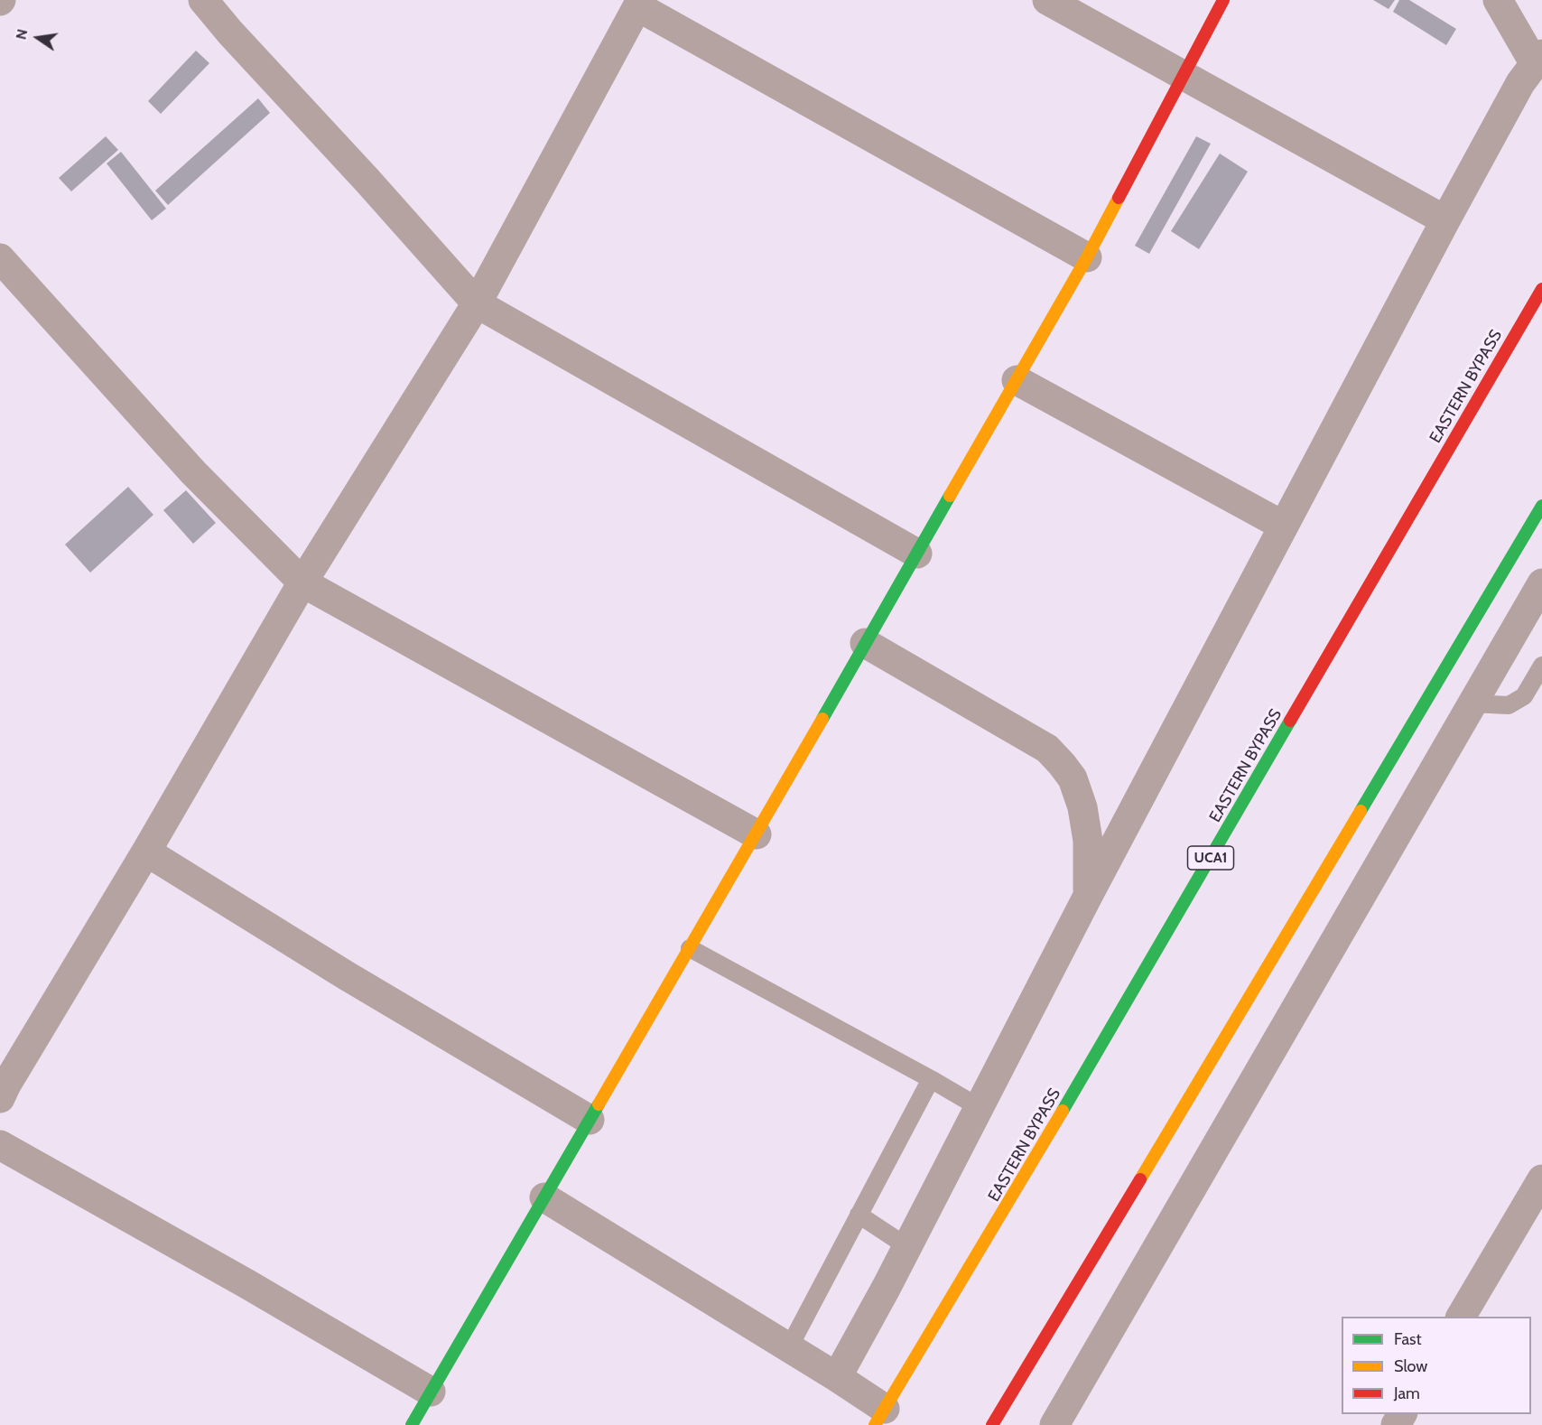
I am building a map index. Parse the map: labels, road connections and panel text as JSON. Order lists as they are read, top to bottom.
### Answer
{
  "streets": {
    "main road": ["EASTERN BYPASS", "UCA1"]
  },
  "legend": ["Fast", "Slow", "Jam"],
  "north": "left"
}
